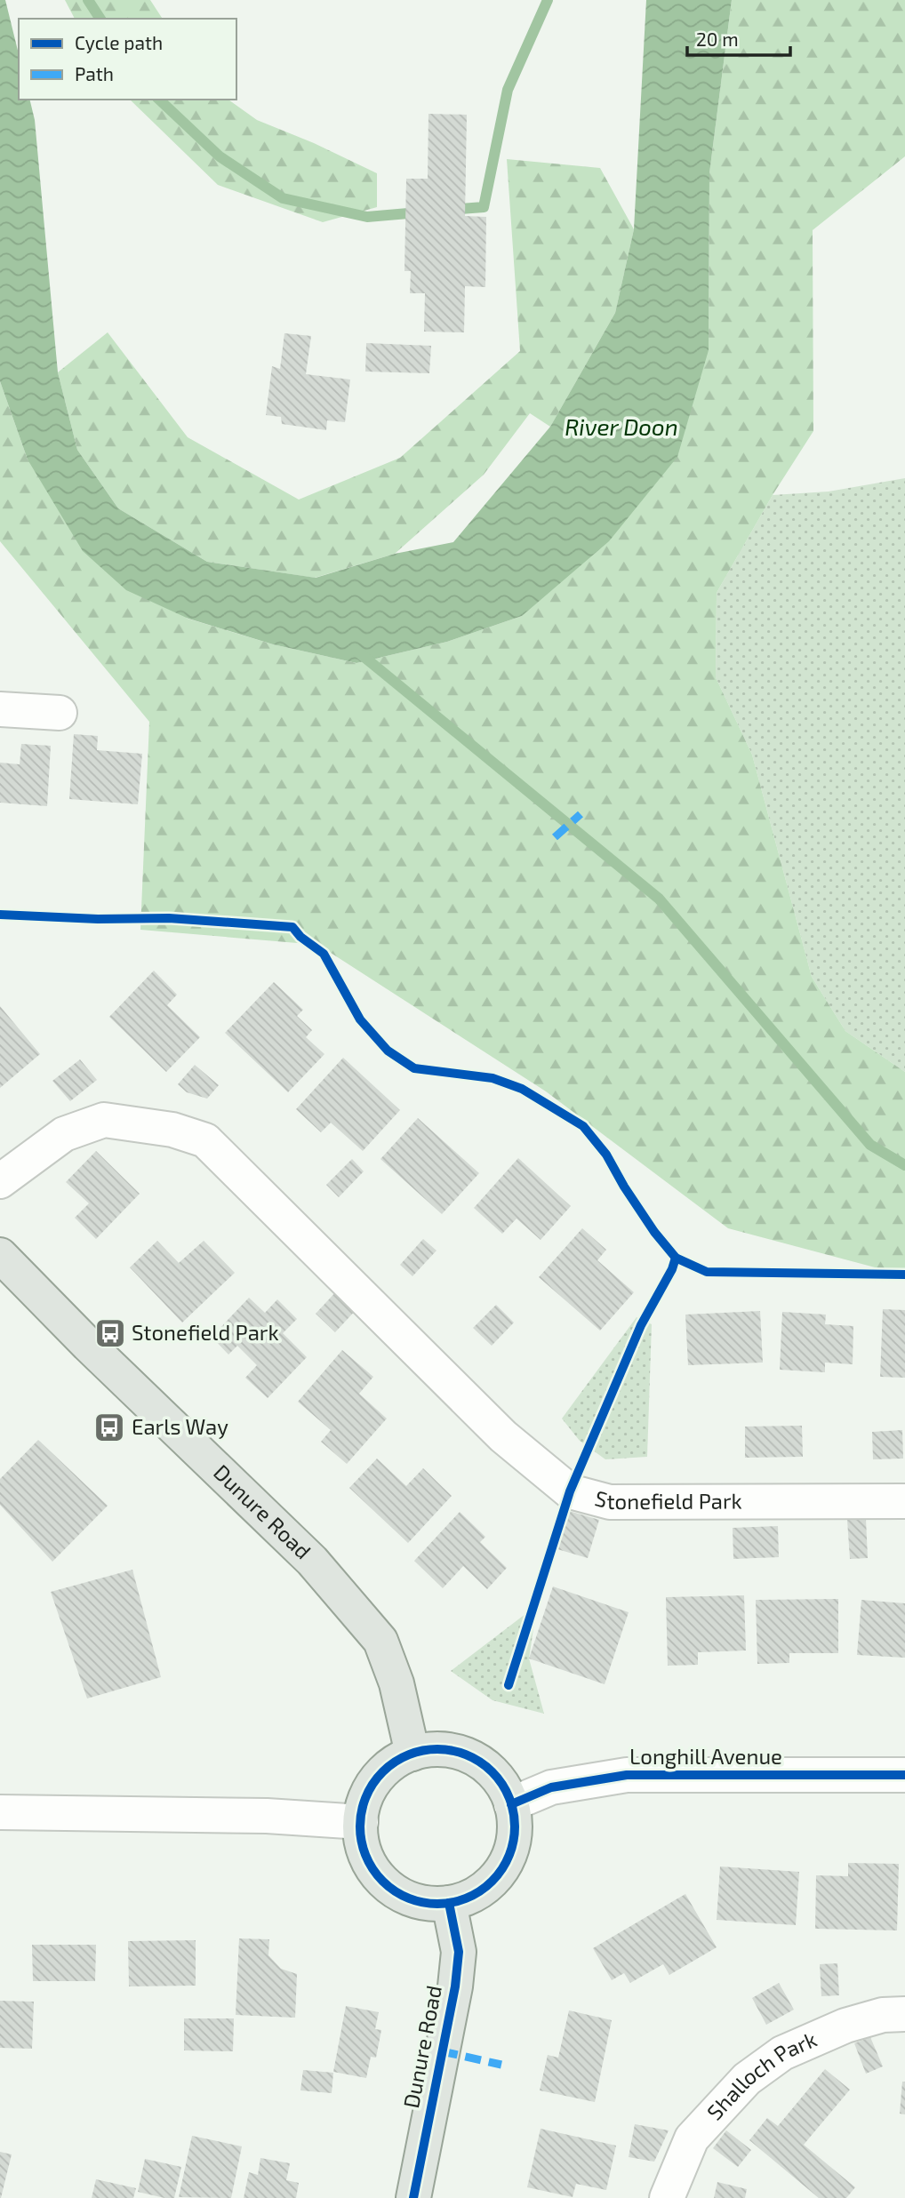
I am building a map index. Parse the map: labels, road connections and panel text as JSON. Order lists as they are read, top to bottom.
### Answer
{
  "streets": {
    "main road": ["Dunure Road"],
    "street": ["Stonefield Park", "Longhill Avenue", "Shalloch Park"]
  },
  "crossings": [
    ["Dunure Road", "Longhill Avenue"]
  ],
  "water": ["River Doon"],
  "places": {
    "bus stop": ["Stonefield Park", "Earls Way"]
  },
  "legend": ["Cycle path", "Path"],
  "scale_bar": "20 m"
}
